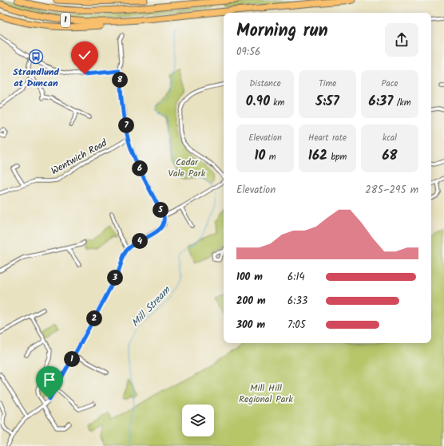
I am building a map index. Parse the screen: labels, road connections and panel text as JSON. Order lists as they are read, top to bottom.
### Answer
{
  "streets": {
    "highway": ["1"],
    "street": ["Wentwich Road"]
  },
  "water": ["Mill Stream"],
  "parks": ["Cedar Vale Park", "Mill Hill Regional Park"],
  "places": {
    "bus stop": ["Strandlund at Duncan"]
  },
  "page": {
    "heading": ["Morning run", "09:56"],
    "stats": [
      ["Distance", "0.90 km"],
      ["Time", "5:57"],
      ["Pace", "6:37 /km"],
      ["Elevation", "10 m"],
      ["Heart rate", "162 bpm"],
      ["kcal", "68"]
    ],
    "pins": [
      "8",
      "7",
      "6",
      "5",
      "4",
      "3",
      "2",
      "1"
    ],
    "chart": ["Elevation", "285–295 m"],
    "list": [
      {
        "name": "100 m",
        "note": "6:14"
      },
      {
        "name": "200 m",
        "note": "6:33"
      },
      {
        "name": "300 m",
        "note": "7:05"
      }
    ]
  }
}
